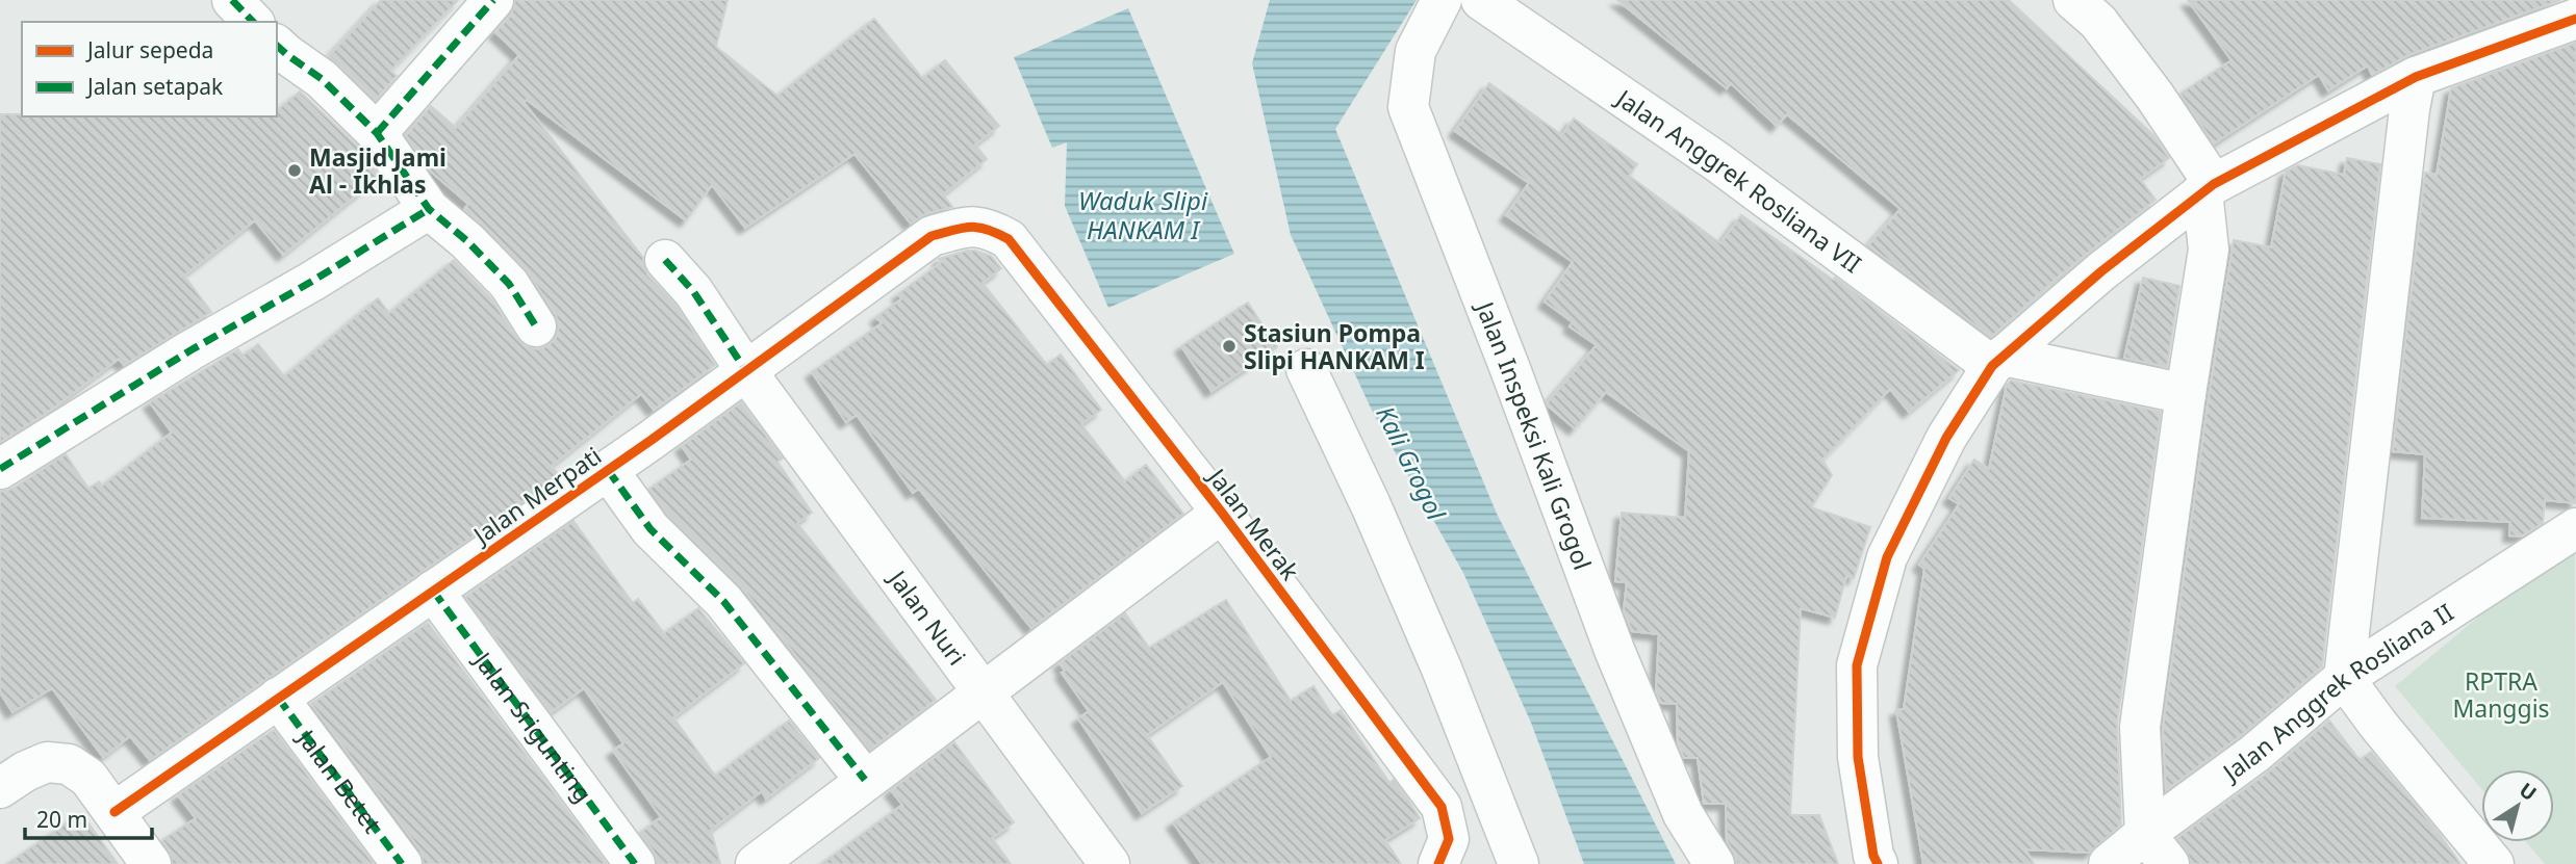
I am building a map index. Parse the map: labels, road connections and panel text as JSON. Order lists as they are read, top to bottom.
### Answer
{
  "streets": {
    "street": [
      "Jalan Anggrek Rosliana VII",
      "Jalan Inspeksi Kali Grogol",
      "Jalan Merpati",
      "Jalan Merak",
      "Jalan Nuri",
      "Jalan Anggrek Rosliana II",
      "Jalan Srigunting",
      "Jalan Betet"
    ]
  },
  "crossings": [
    ["Jalan Merpati", "Jalan Merak"],
    ["Jalan Merpati", "Jalan Nuri"],
    ["Jalan Merpati", "Jalan Srigunting"],
    ["Jalan Merpati", "Jalan Betet"]
  ],
  "water": ["Waduk Slipi HANKAM I", "Kali Grogol"],
  "parks": ["RPTRA Manggis"],
  "places": ["Masjid Jami Al - Ikhlas", "Stasiun Pompa Slipi HANKAM I"],
  "legend": ["Jalur sepeda", "Jalan setapak"],
  "scale_bar": "20 m",
  "north": "top right"
}
